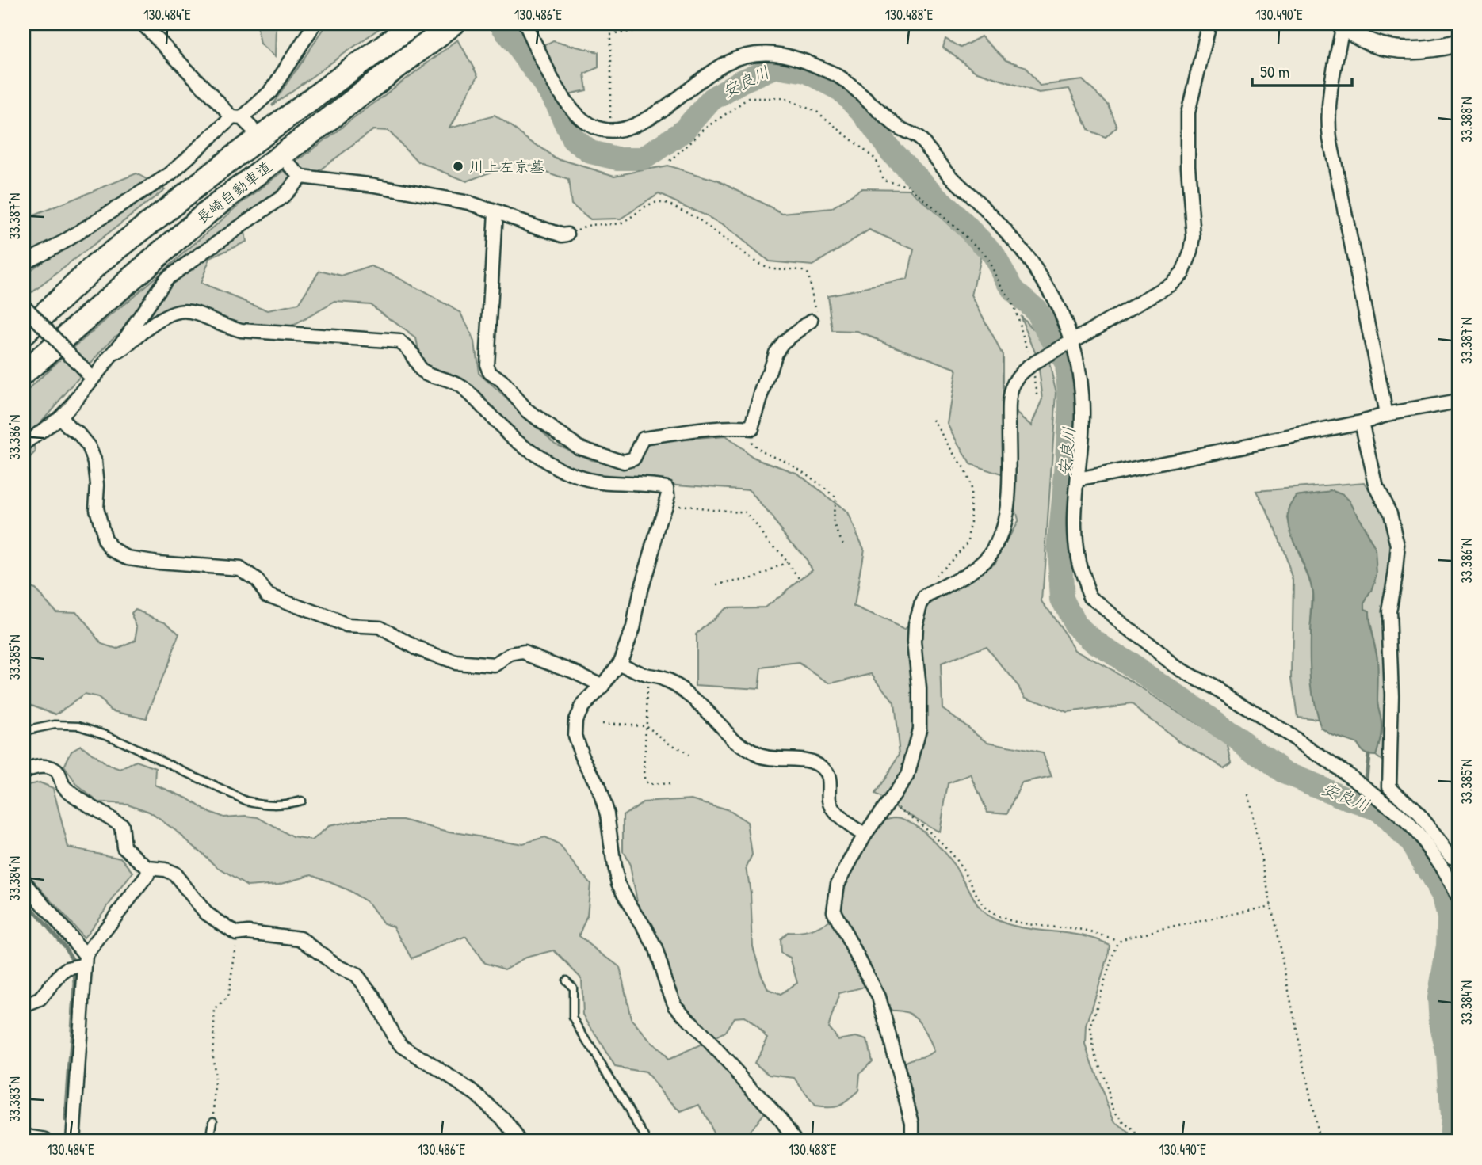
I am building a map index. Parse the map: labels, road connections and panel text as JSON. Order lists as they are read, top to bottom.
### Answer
{
  "streets": {
    "highway": ["長崎自動車道"]
  },
  "water": ["安良川"],
  "places": ["川上左京墓"],
  "scale_bar": "50 m",
  "coordinates": [
    "130.484°E",
    "130.486°E",
    "130.488°E",
    "130.490°E",
    "33.388°N",
    "33.387°N",
    "33.386°N",
    "33.385°N",
    "33.384°N",
    "33.383°N"
  ]
}
